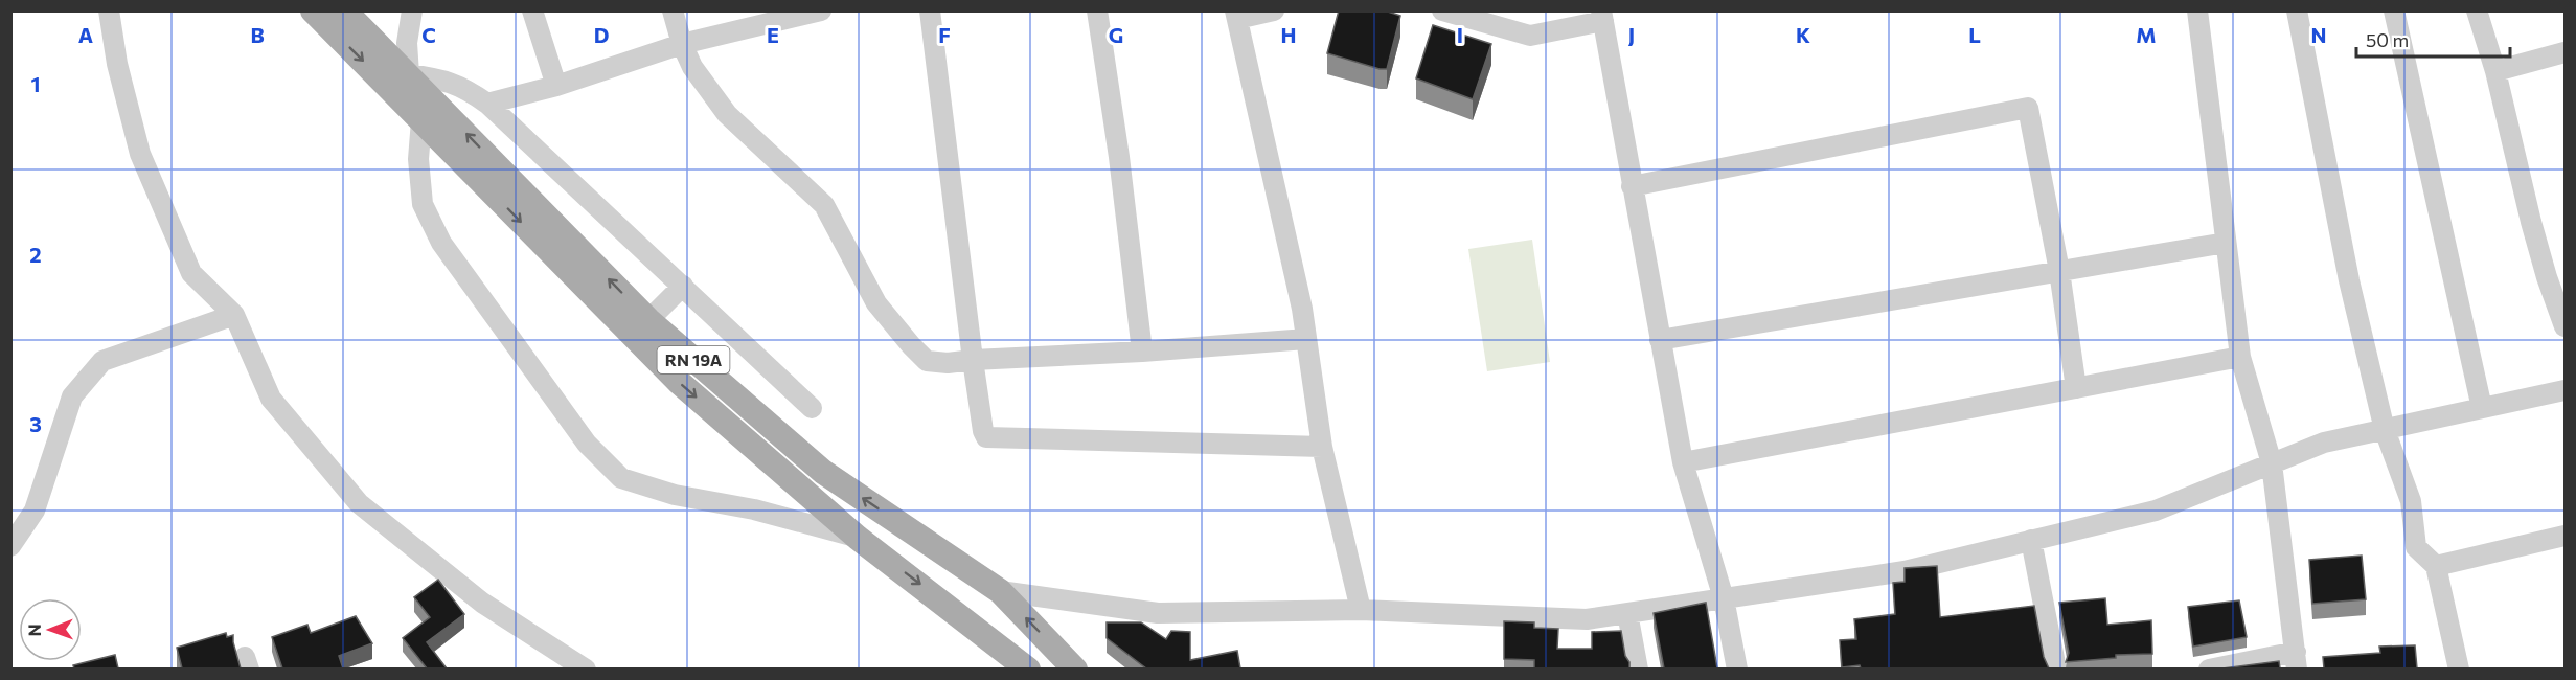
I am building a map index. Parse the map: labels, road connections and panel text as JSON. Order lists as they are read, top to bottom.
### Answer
{
  "streets": {
    "main road": ["RN 19A"]
  },
  "scale_bar": "50 m",
  "north": "left",
  "grid": {
    "columns": [
      "A",
      "B",
      "C",
      "D",
      "E",
      "F",
      "G",
      "H",
      "I",
      "J",
      "K",
      "L",
      "M",
      "N"
    ],
    "rows": ["1", "2", "3"]
  }
}
